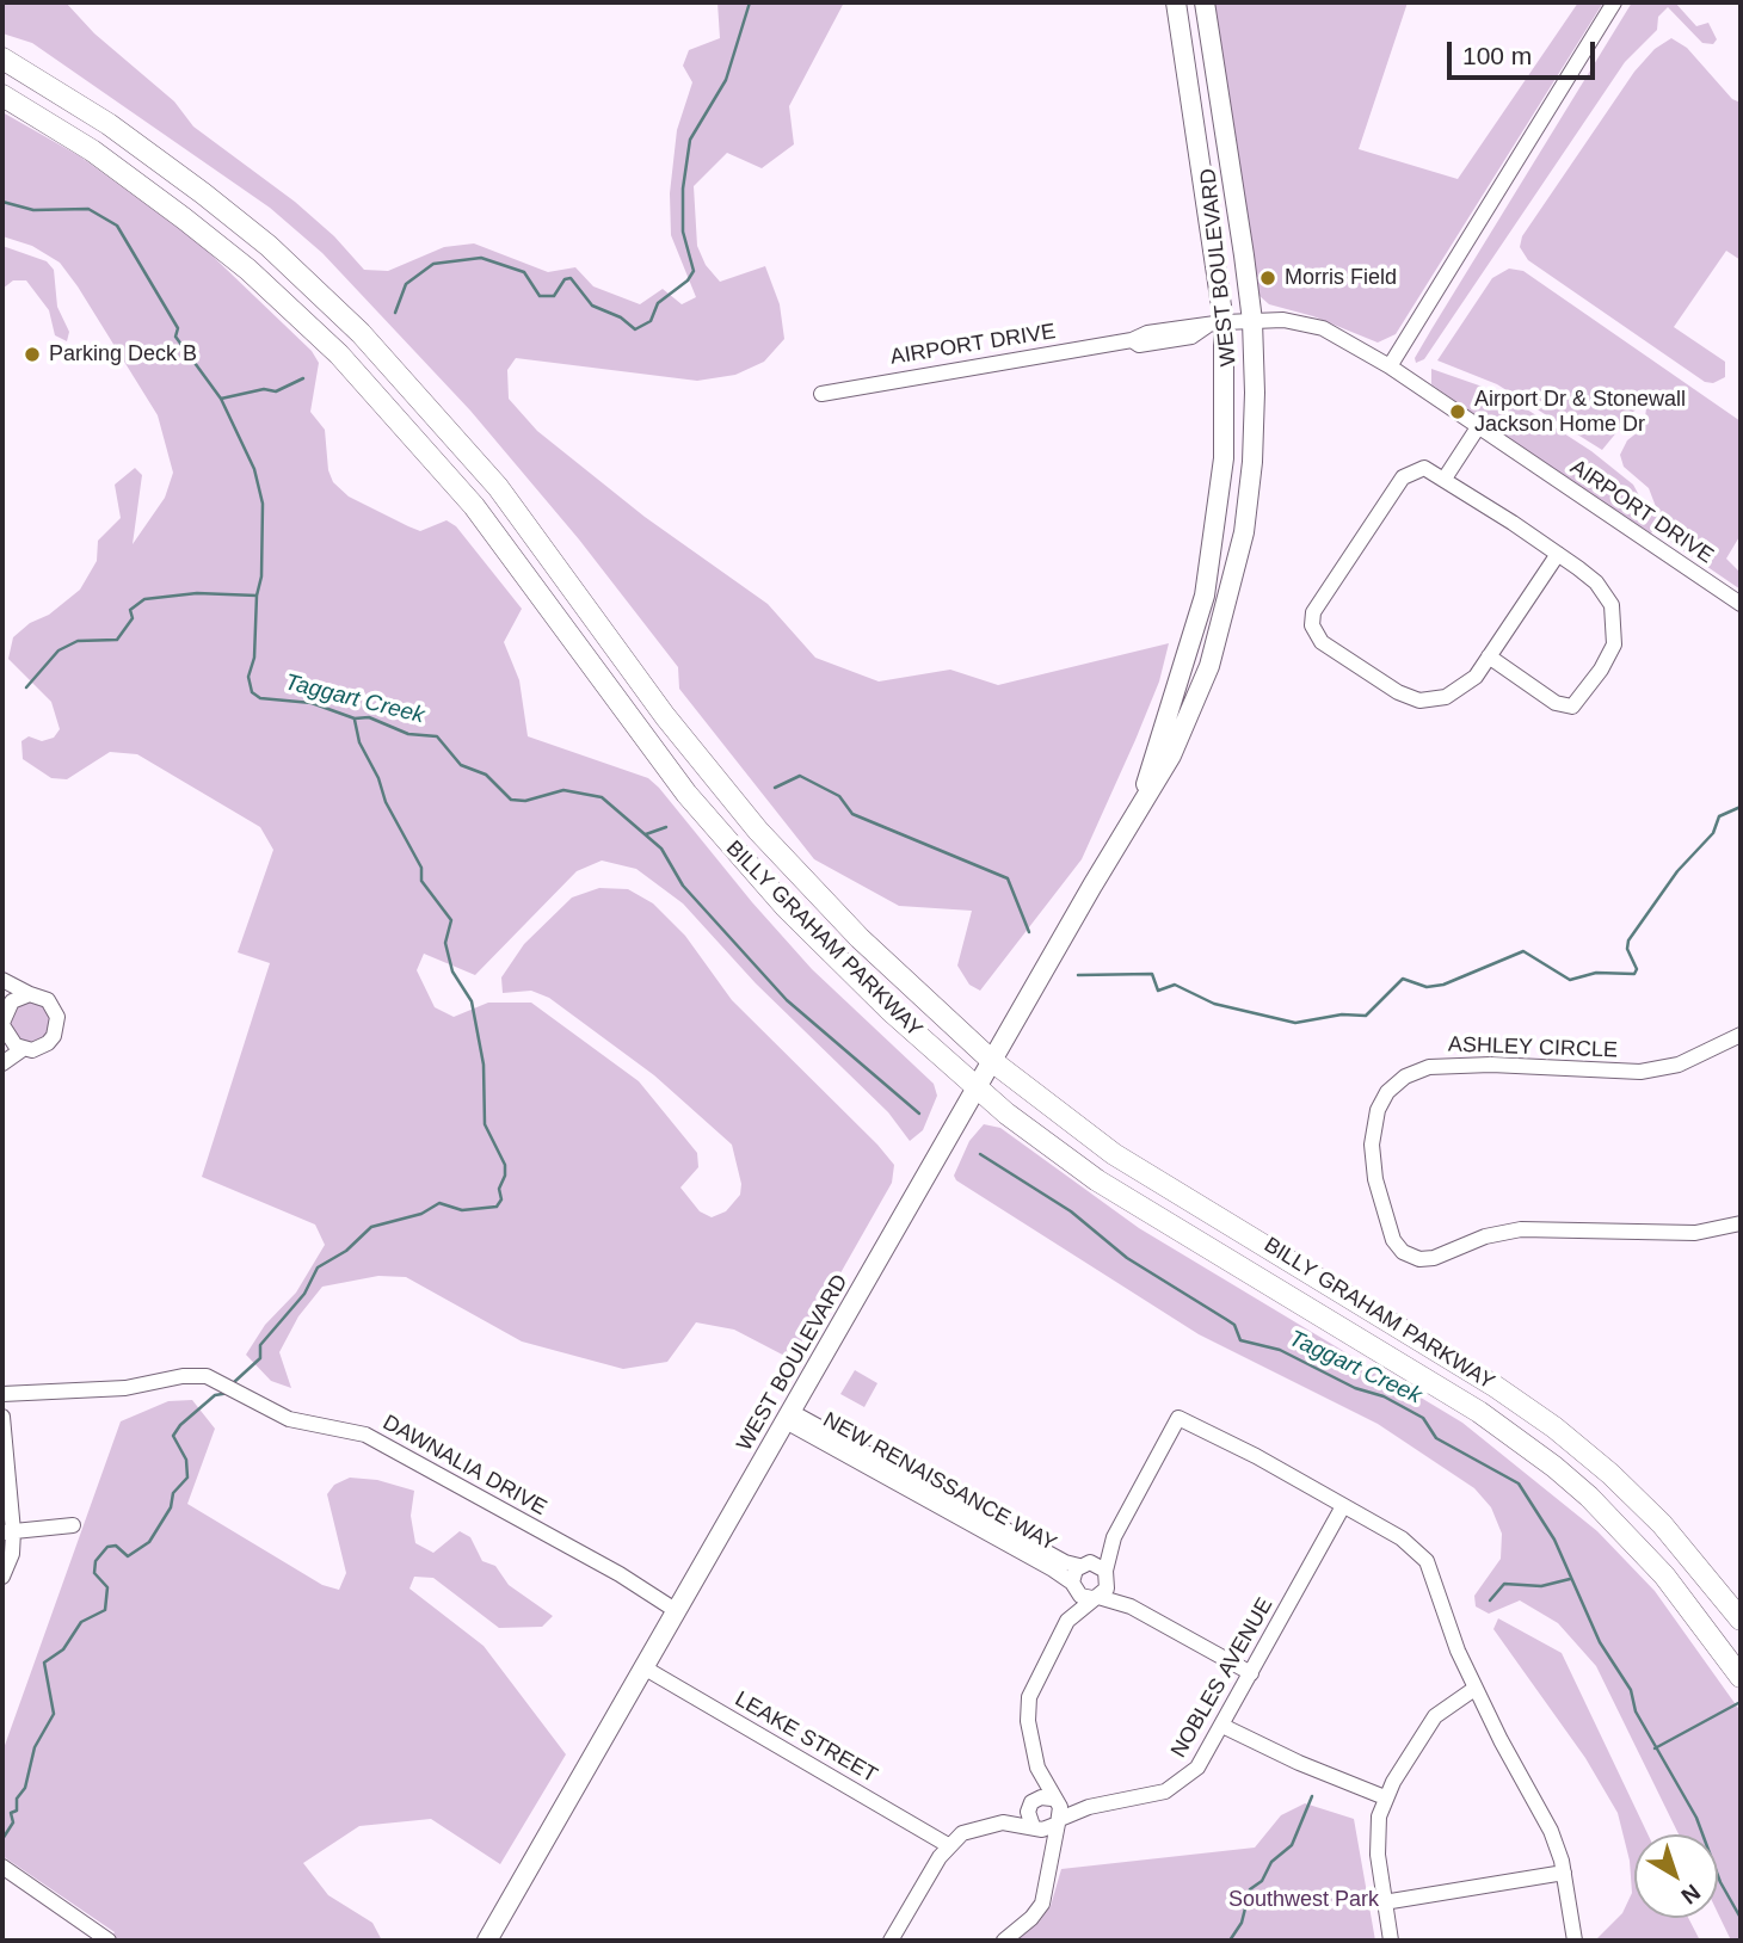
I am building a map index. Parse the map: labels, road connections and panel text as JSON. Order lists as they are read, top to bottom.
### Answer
{
  "streets": {
    "highway": ["BILLY GRAHAM PARKWAY"],
    "main road": ["WEST BOULEVARD"],
    "street": [
      "AIRPORT DRIVE",
      "ASHLEY CIRCLE",
      "DAWNALIA DRIVE",
      "NEW RENAISSANCE WAY",
      "NOBLES AVENUE",
      "LEAKE STREET"
    ]
  },
  "crossings": [
    ["WEST BOULEVARD", "AIRPORT DRIVE"],
    ["WEST BOULEVARD", "BILLY GRAHAM PARKWAY"],
    ["WEST BOULEVARD", "DAWNALIA DRIVE"],
    ["WEST BOULEVARD", "NEW RENAISSANCE WAY"],
    ["WEST BOULEVARD", "LEAKE STREET"]
  ],
  "water": ["Taggart Creek"],
  "parks": ["Southwest Park"],
  "places": ["Morris Field", "Parking Deck B", "Airport Dr & Stonewall Jackson Home Dr"],
  "scale_bar": "100 m",
  "north": "bottom right"
}
